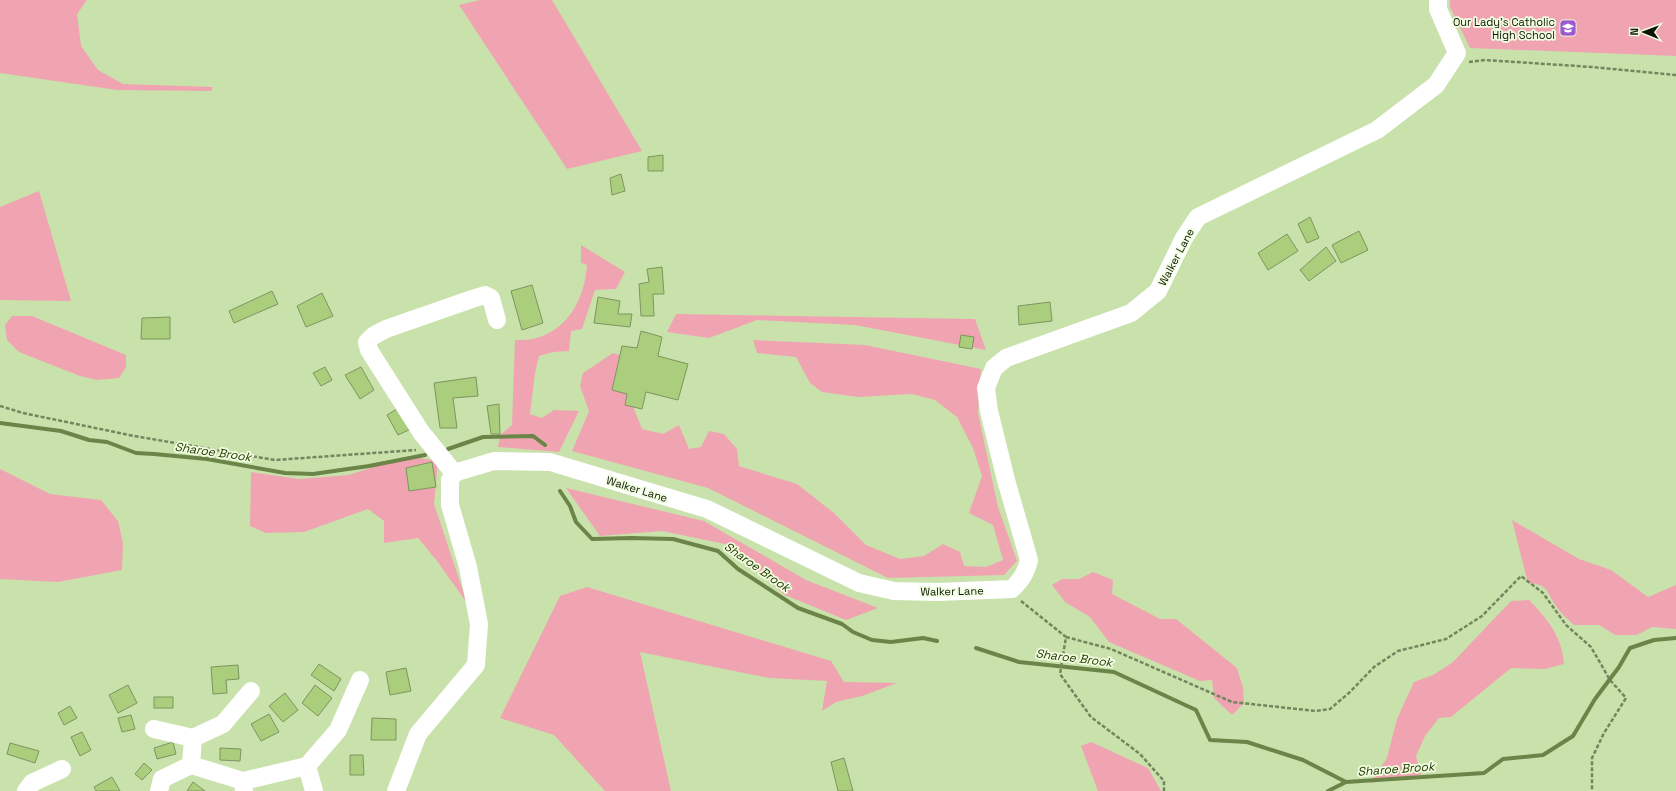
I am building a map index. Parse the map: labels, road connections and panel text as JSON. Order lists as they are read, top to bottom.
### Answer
{
  "streets": {
    "street": ["Walker Lane"]
  },
  "water": ["Sharoe Brook"],
  "places": {
    "school or university": ["Our Lady's Catholic High School"]
  },
  "north": "left"
}
